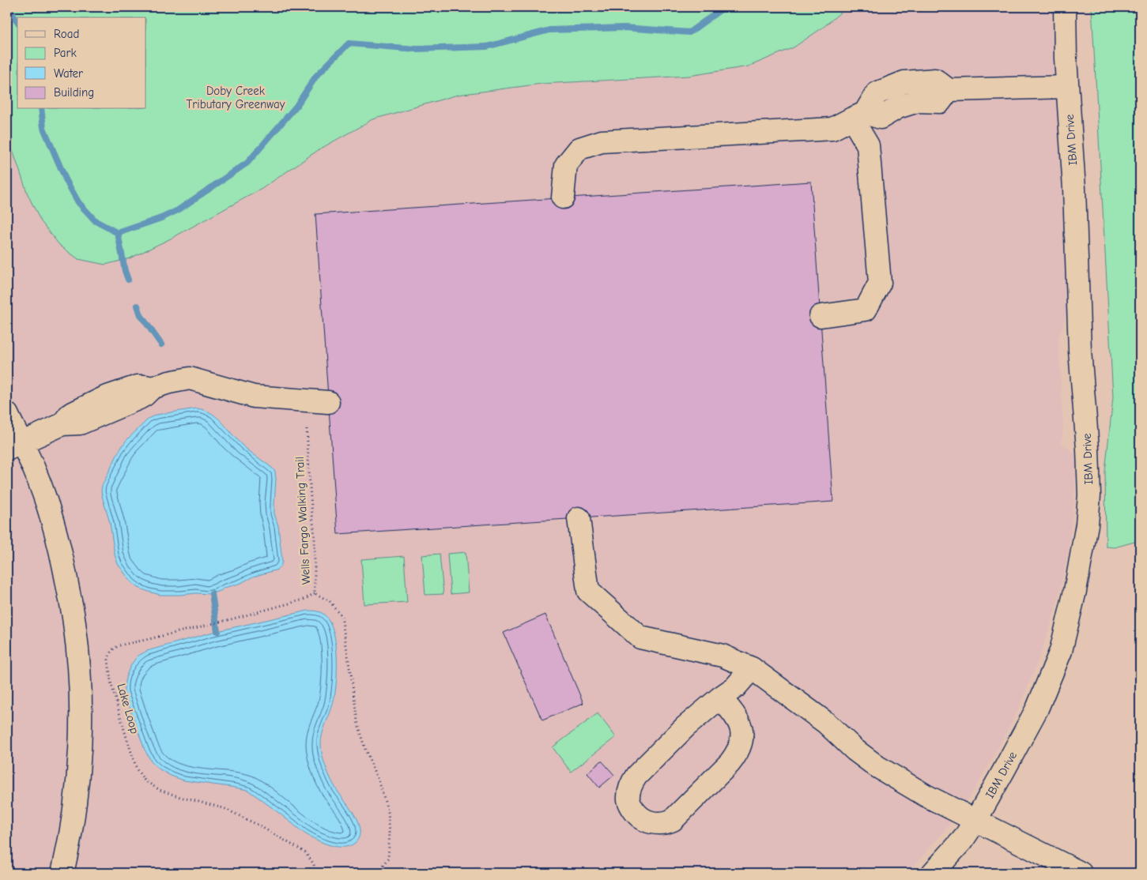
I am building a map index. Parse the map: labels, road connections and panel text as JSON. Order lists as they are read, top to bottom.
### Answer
{
  "streets": {
    "street": ["IBM Drive"],
    "path": ["Wells Fargo Walking Trail", "Lake Loop"]
  },
  "crossings": [
    ["Wells Fargo Walking Trail", "Lake Loop"]
  ],
  "parks": ["Doby Creek Tributary Greenway"],
  "legend": [
    "Road",
    "Park",
    "Water",
    "Building"
  ]
}
